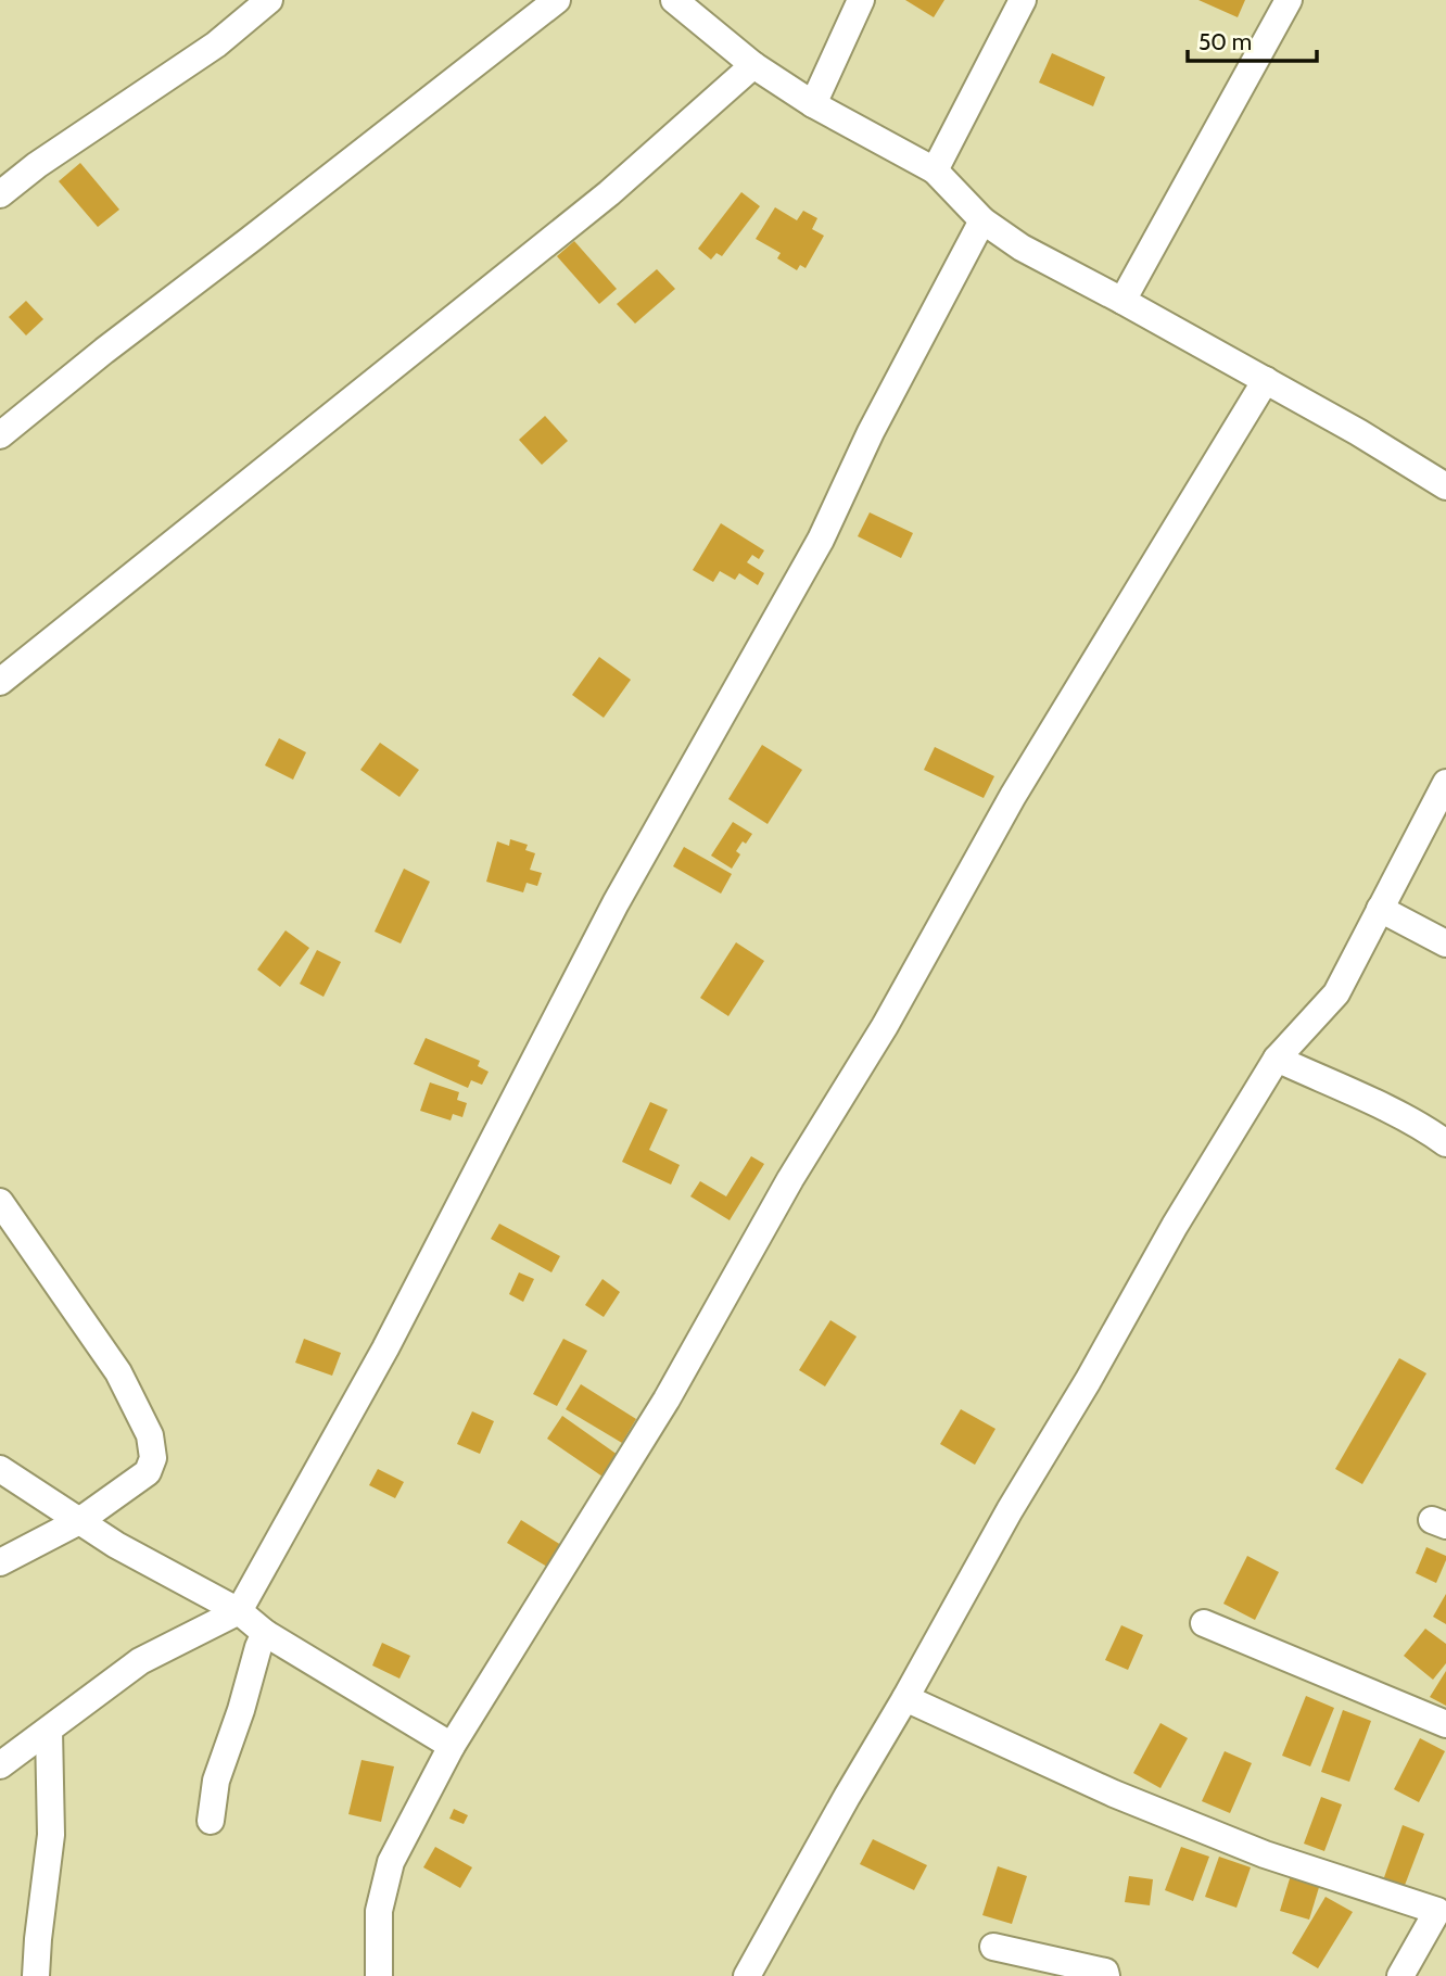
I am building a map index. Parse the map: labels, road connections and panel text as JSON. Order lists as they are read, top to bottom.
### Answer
{
  "scale_bar": "50 m"
}
